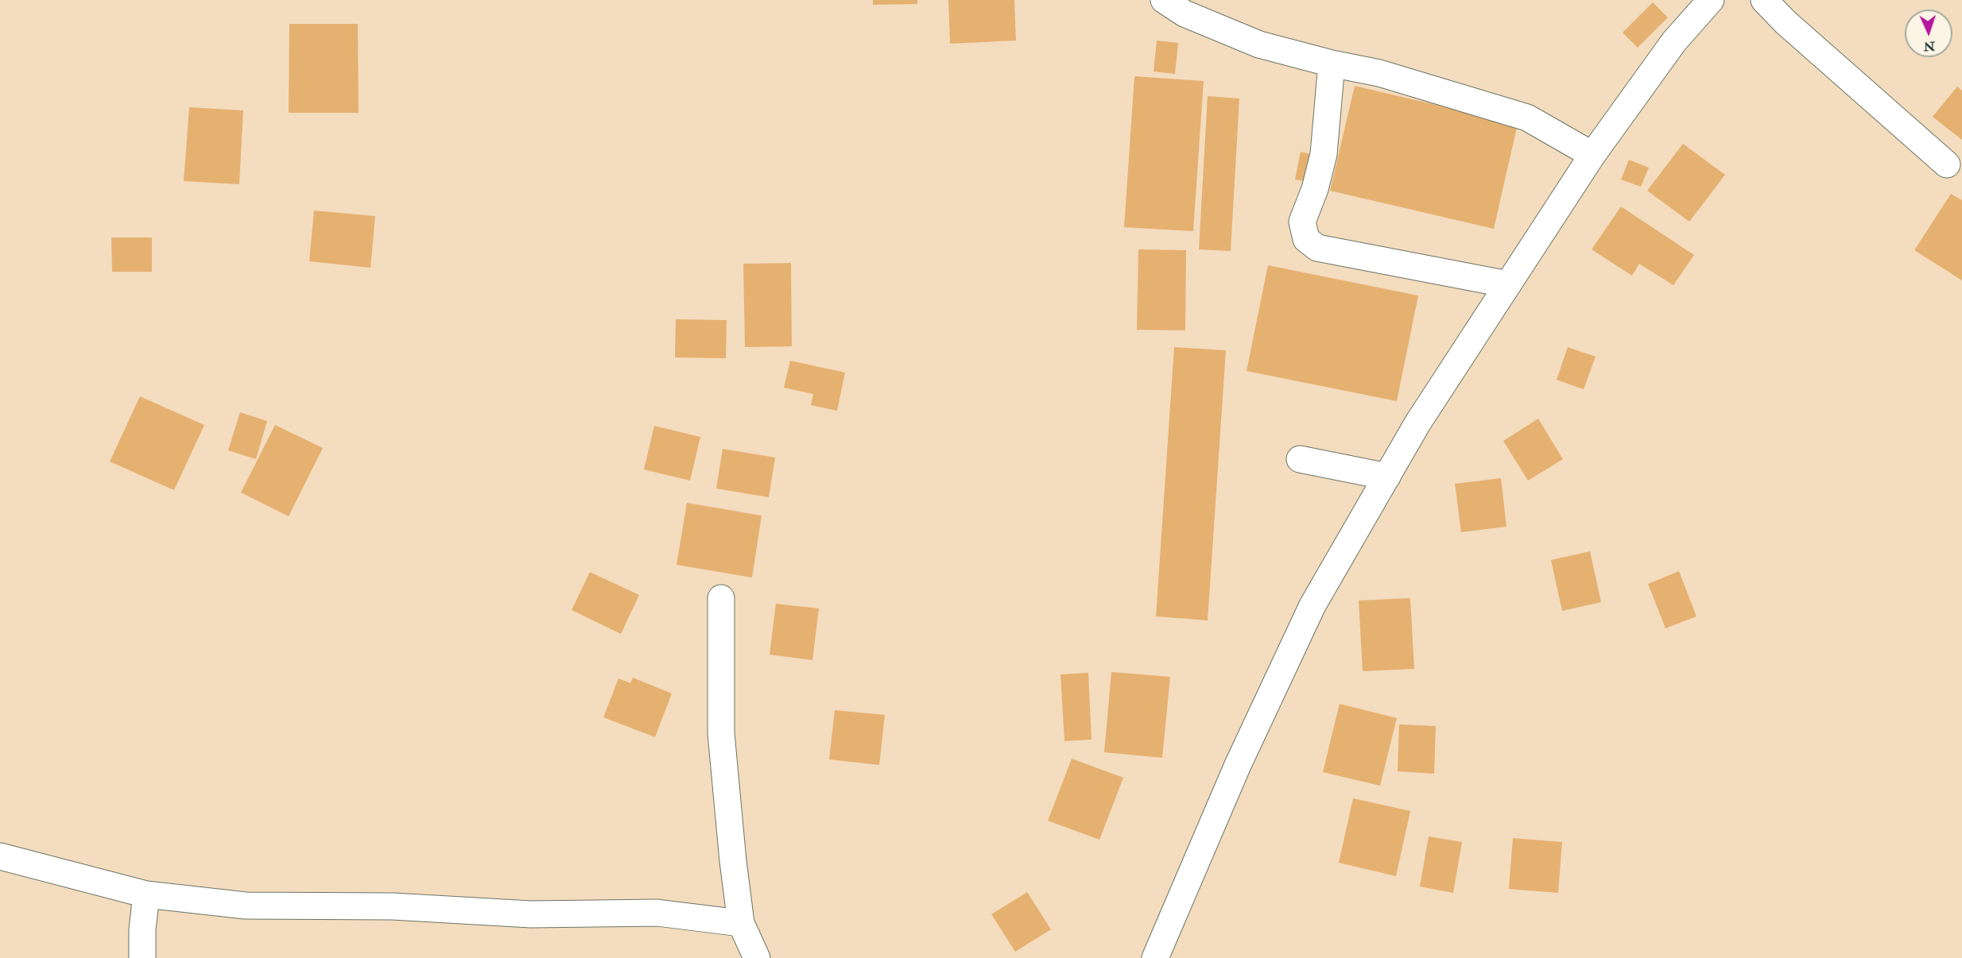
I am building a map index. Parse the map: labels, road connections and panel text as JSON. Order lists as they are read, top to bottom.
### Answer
{
  "north": "bottom"
}
